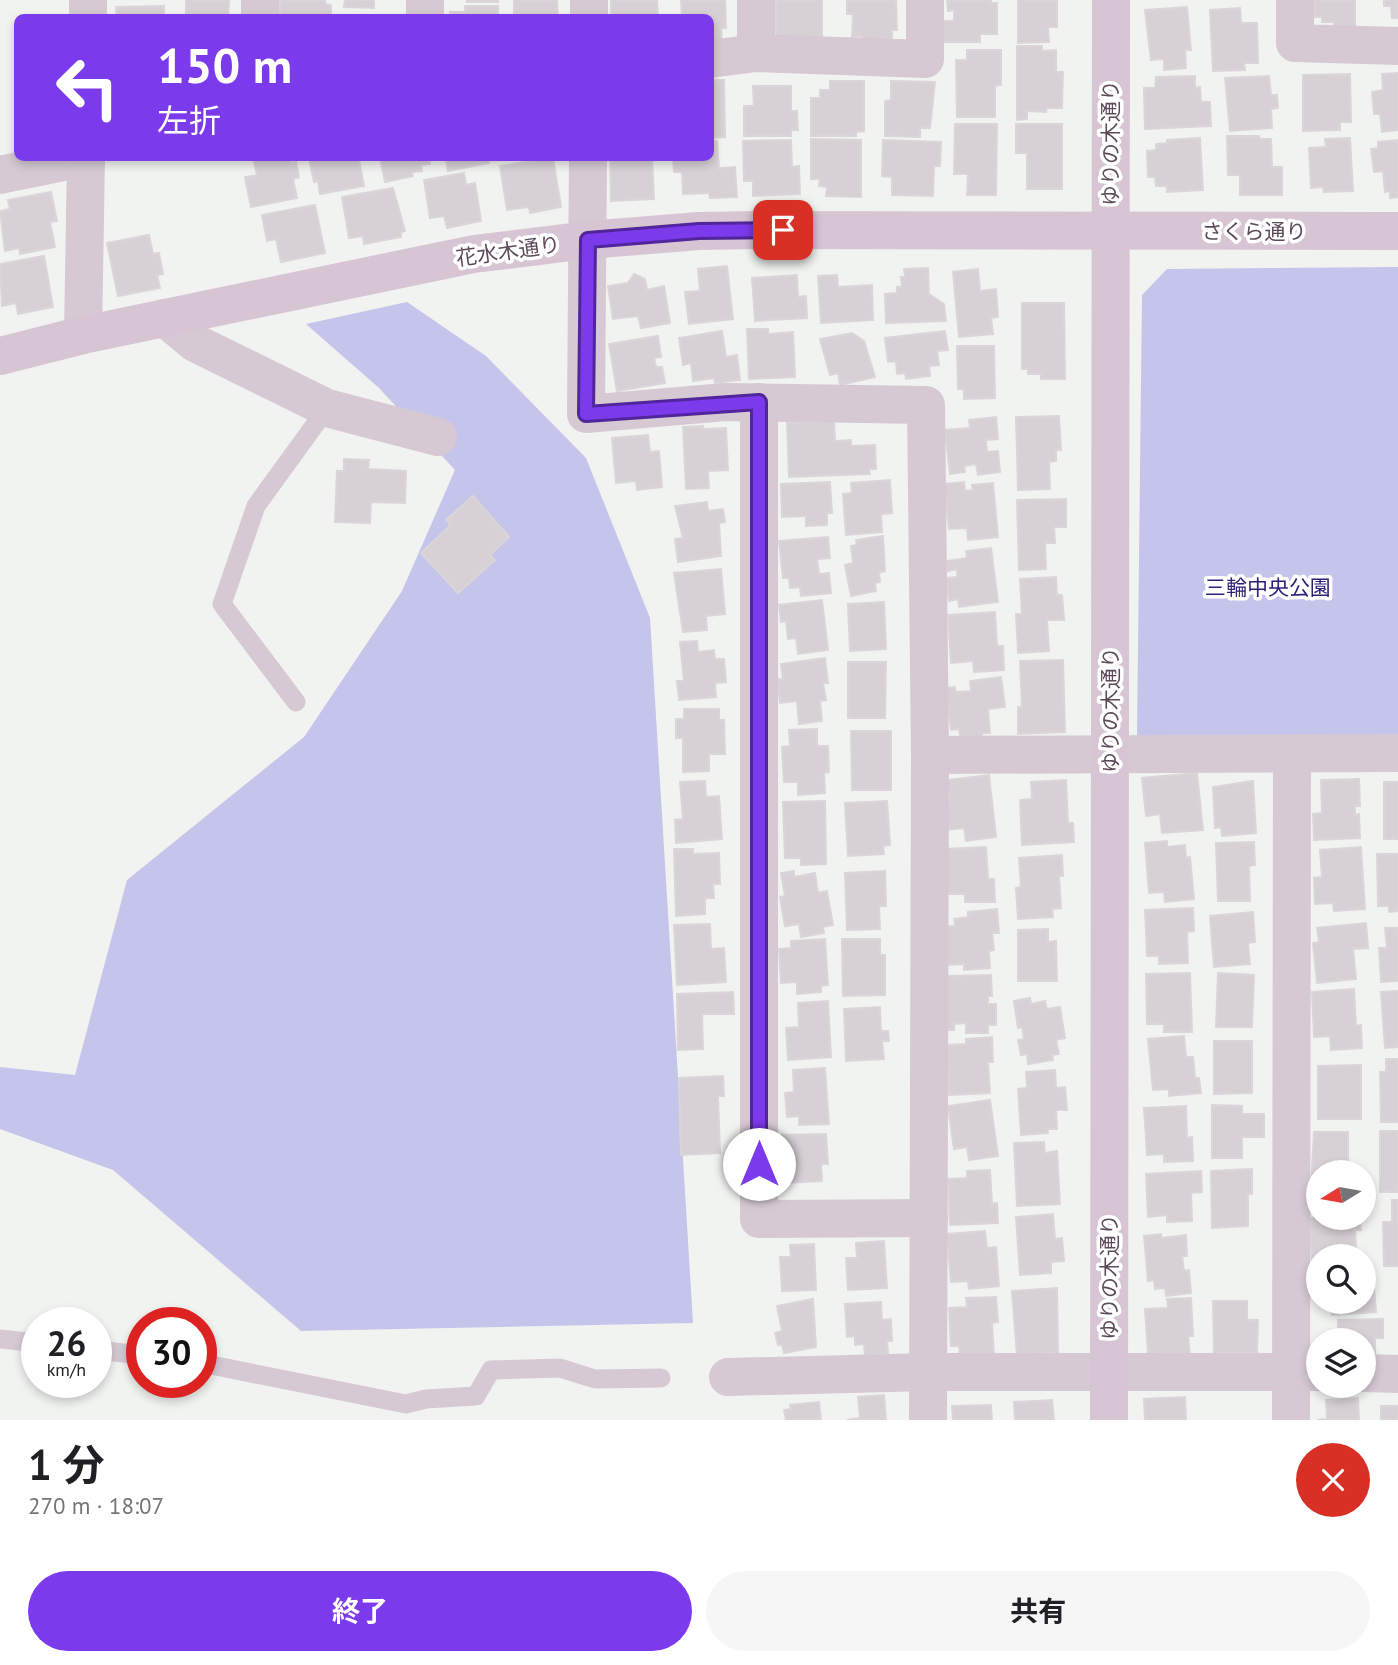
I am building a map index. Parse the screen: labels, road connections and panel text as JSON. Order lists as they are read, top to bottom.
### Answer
{
  "streets": {
    "street": ["ゆりの木通り", "さくら通り", "花水木通り"]
  },
  "crossings": [
    ["ゆりの木通り", "さくら通り"],
    ["ゆりの木通り", "花水木通り"],
    ["さくら通り", "花水木通り"]
  ],
  "parks": ["三輪中央公園"],
  "north": "left",
  "page": {
    "turn": ["150 m", "左折"],
    "speed": "26 km/h",
    "limit": "30",
    "heading": ["1 分", "270 m · 18:07"],
    "buttons": ["終了", "共有"]
  }
}
